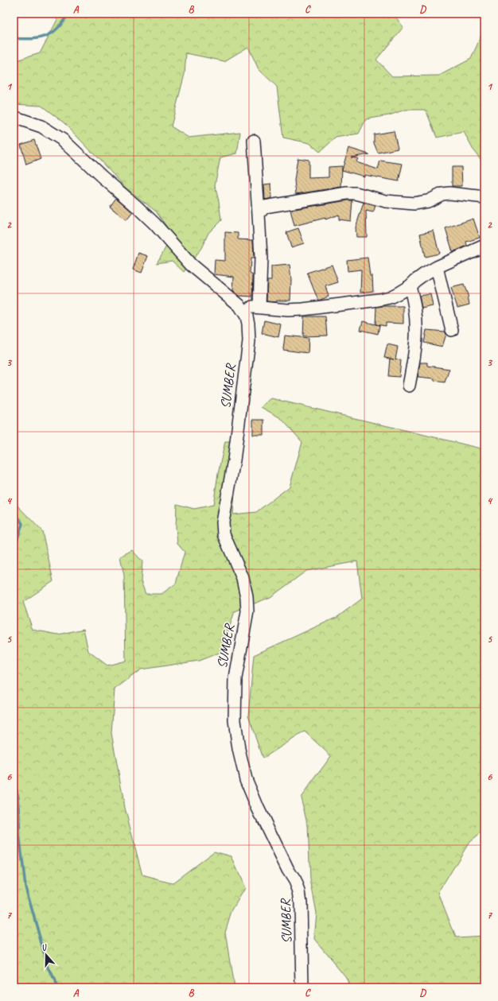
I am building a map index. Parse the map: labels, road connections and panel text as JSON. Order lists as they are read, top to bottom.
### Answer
{
  "streets": {
    "street": ["SUMBER"]
  },
  "north": "top",
  "grid": {
    "columns": [
      "A",
      "B",
      "C",
      "D"
    ],
    "rows": [
      "1",
      "2",
      "3",
      "4",
      "5",
      "6",
      "7"
    ]
  }
}
